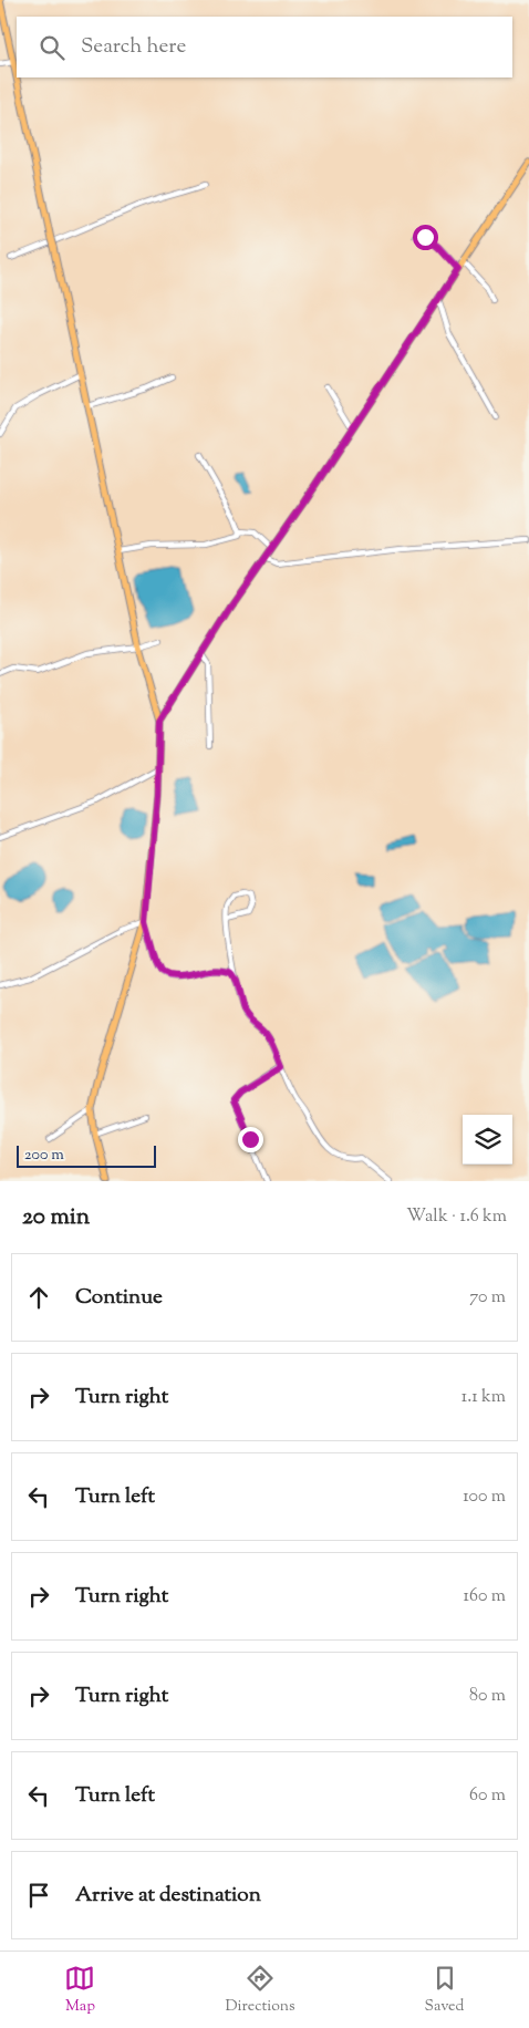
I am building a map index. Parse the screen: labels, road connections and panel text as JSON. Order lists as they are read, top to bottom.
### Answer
{
  "scale_bar": "200 m",
  "page": {
    "search": "Search here",
    "scale": "200 m",
    "heading": ["20 min", "Walk · 1.6 km"],
    "list": [
      ["Continue", "70 m"],
      ["Turn right", "1.1 km"],
      ["Turn left", "100 m"],
      ["Turn right", "160 m"],
      ["Turn right", "80 m"],
      ["Turn left", "60 m"],
      "Arrive at destination"
    ],
    "nav": ["Map", "Directions", "Saved"]
  }
}
